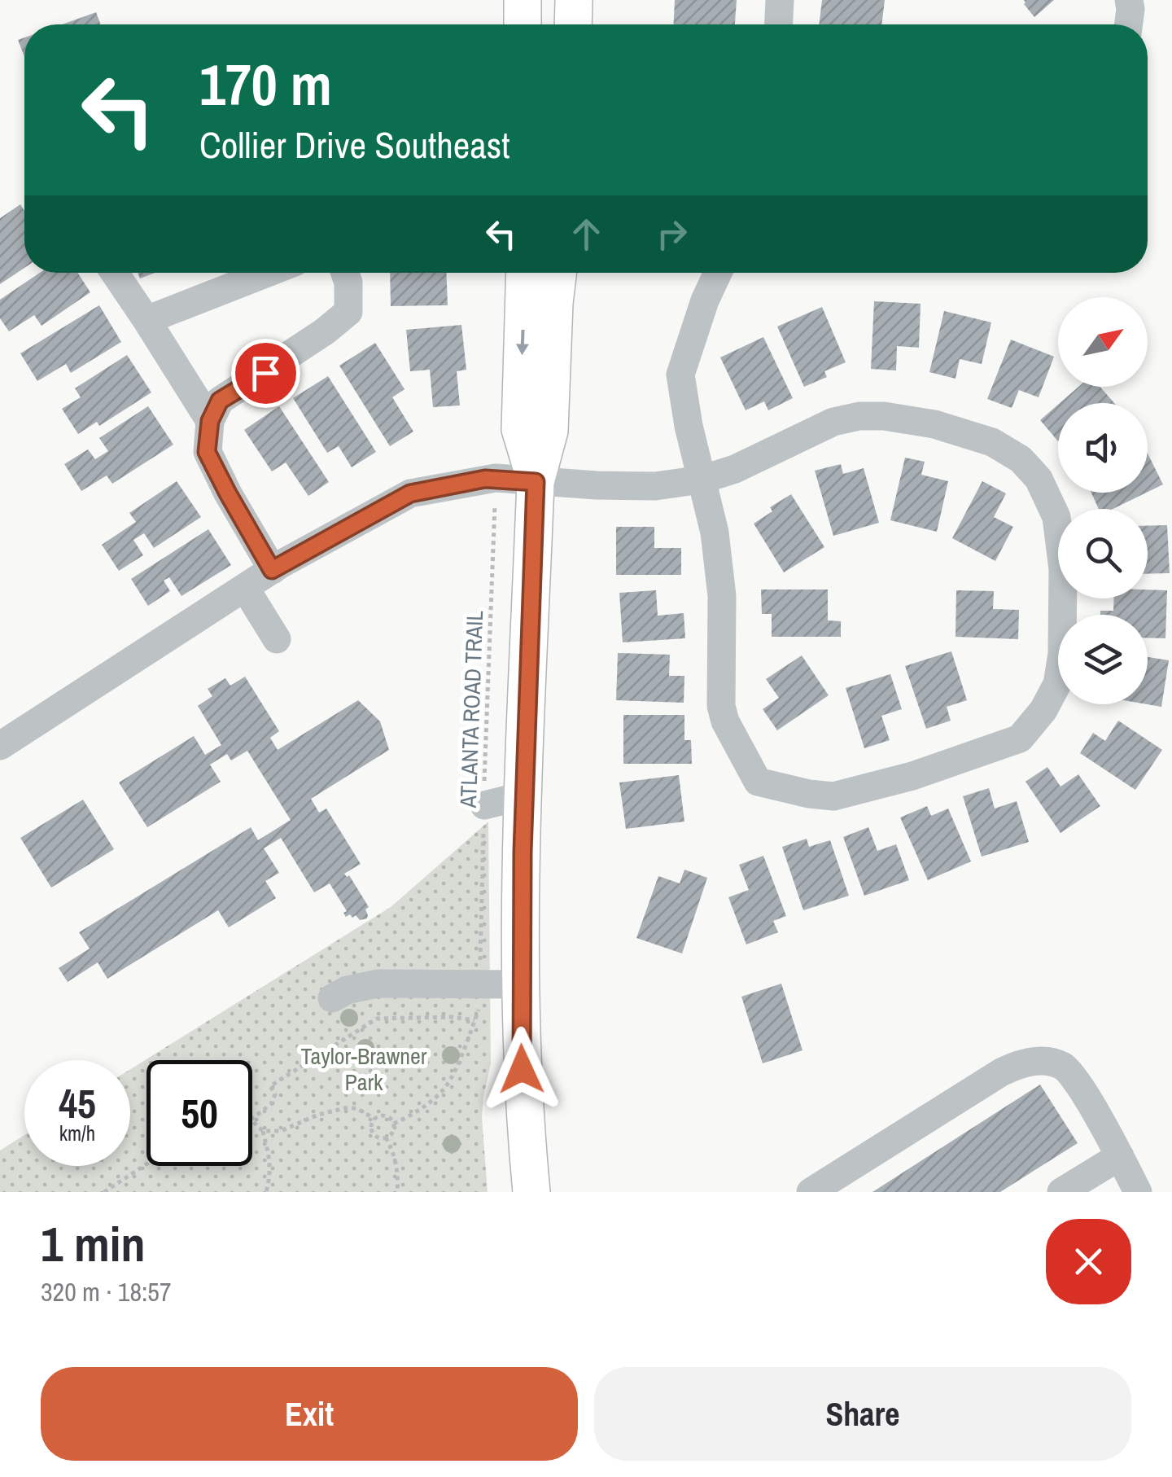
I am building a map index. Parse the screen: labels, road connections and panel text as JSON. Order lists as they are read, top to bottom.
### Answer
{
  "streets": {
    "path": ["ATLANTA ROAD TRAIL"]
  },
  "parks": ["Taylor-Brawner Park"],
  "north": "top right",
  "page": {
    "turn": ["170 m", "Collier Drive Southeast"],
    "speed": "45 km/h",
    "limit": "50",
    "heading": ["1 min", "320 m · 18:57"],
    "buttons": ["Exit", "Share"]
  }
}
